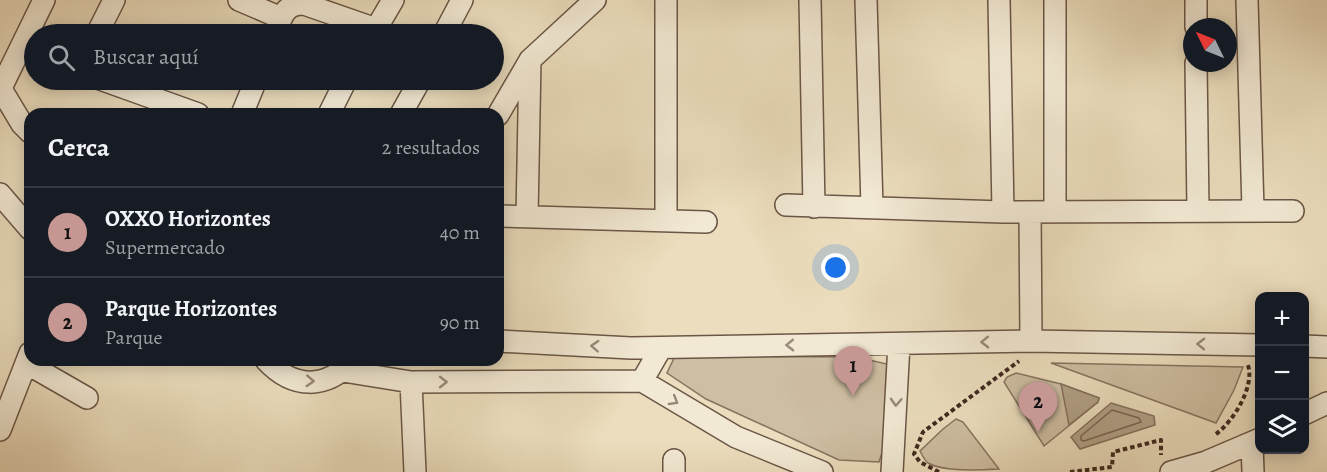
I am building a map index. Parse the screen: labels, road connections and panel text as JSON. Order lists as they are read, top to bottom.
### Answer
{
  "north": "top left",
  "page": {
    "search": "Buscar aquí",
    "heading": ["Cerca", "2 resultados"],
    "list": [
      {
        "mark": "1",
        "name": "OXXO Horizontes",
        "note": "Supermercado",
        "value": "40 m"
      },
      {
        "mark": "2",
        "name": "Parque Horizontes",
        "note": "Parque",
        "value": "90 m"
      }
    ],
    "map_buttons": ["+", "−"],
    "pins": ["1", "2"]
  }
}
